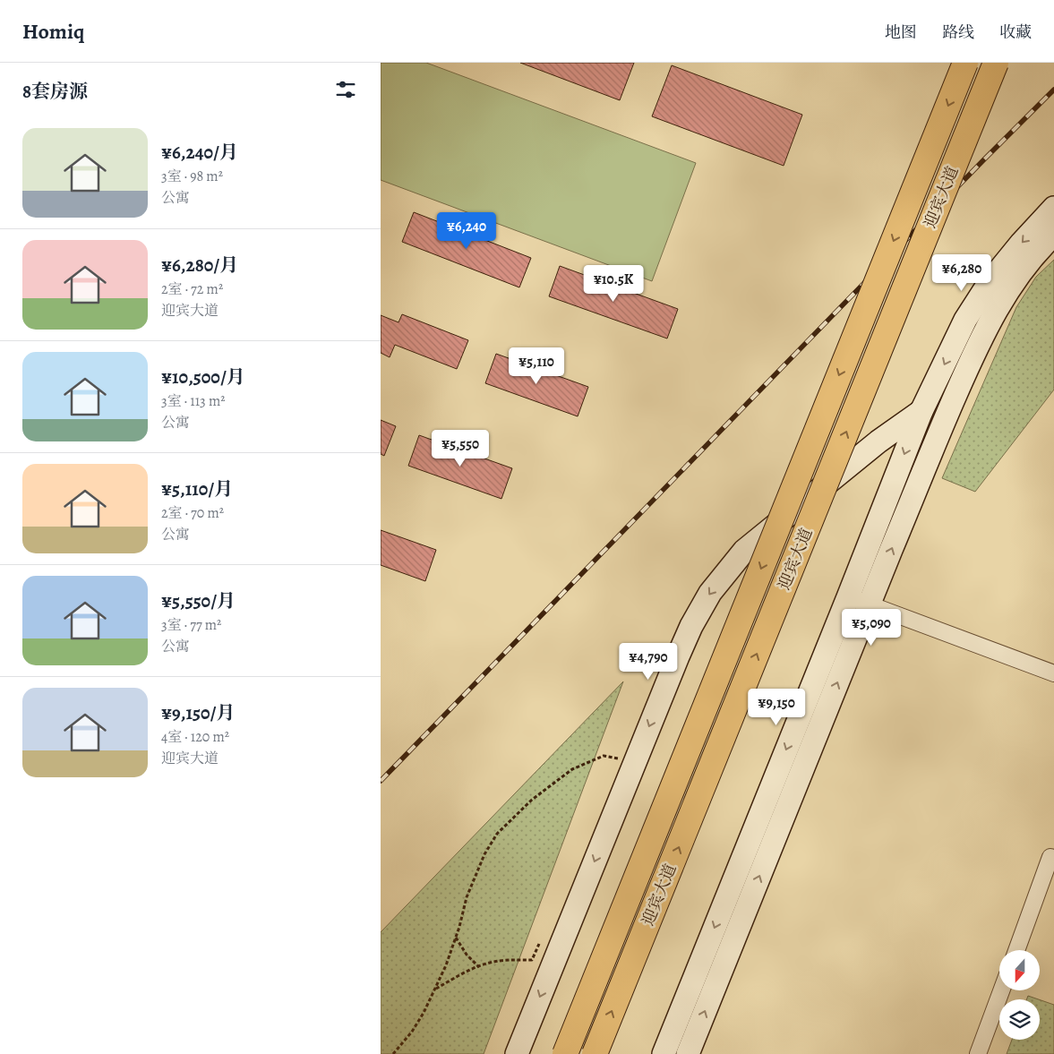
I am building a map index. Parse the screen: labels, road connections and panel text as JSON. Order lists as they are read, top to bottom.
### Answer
{
  "streets": {
    "main road": ["迎宾大道"]
  },
  "north": "bottom",
  "page": {
    "header": "Homiq",
    "nav": ["地图", "路线", "收藏"],
    "heading": "8套房源",
    "list": [
      {
        "name": "¥6,240/月",
        "note": "3室 · 98 m² · 公寓"
      },
      {
        "name": "¥6,280/月",
        "note": "2室 · 72 m² · 迎宾大道"
      },
      {
        "name": "¥10,500/月",
        "note": "3室 · 113 m² · 公寓"
      },
      {
        "name": "¥5,110/月",
        "note": "2室 · 70 m² · 公寓"
      },
      {
        "name": "¥5,550/月",
        "note": "3室 · 77 m² · 公寓"
      },
      {
        "name": "¥9,150/月",
        "note": "4室 · 120 m² · 迎宾大道"
      }
    ],
    "price": [
      "¥6,240",
      "¥6,280",
      "¥10.5K",
      "¥5,110",
      "¥5,550",
      "¥5,090",
      "¥4,790",
      "¥9,150"
    ]
  }
}
